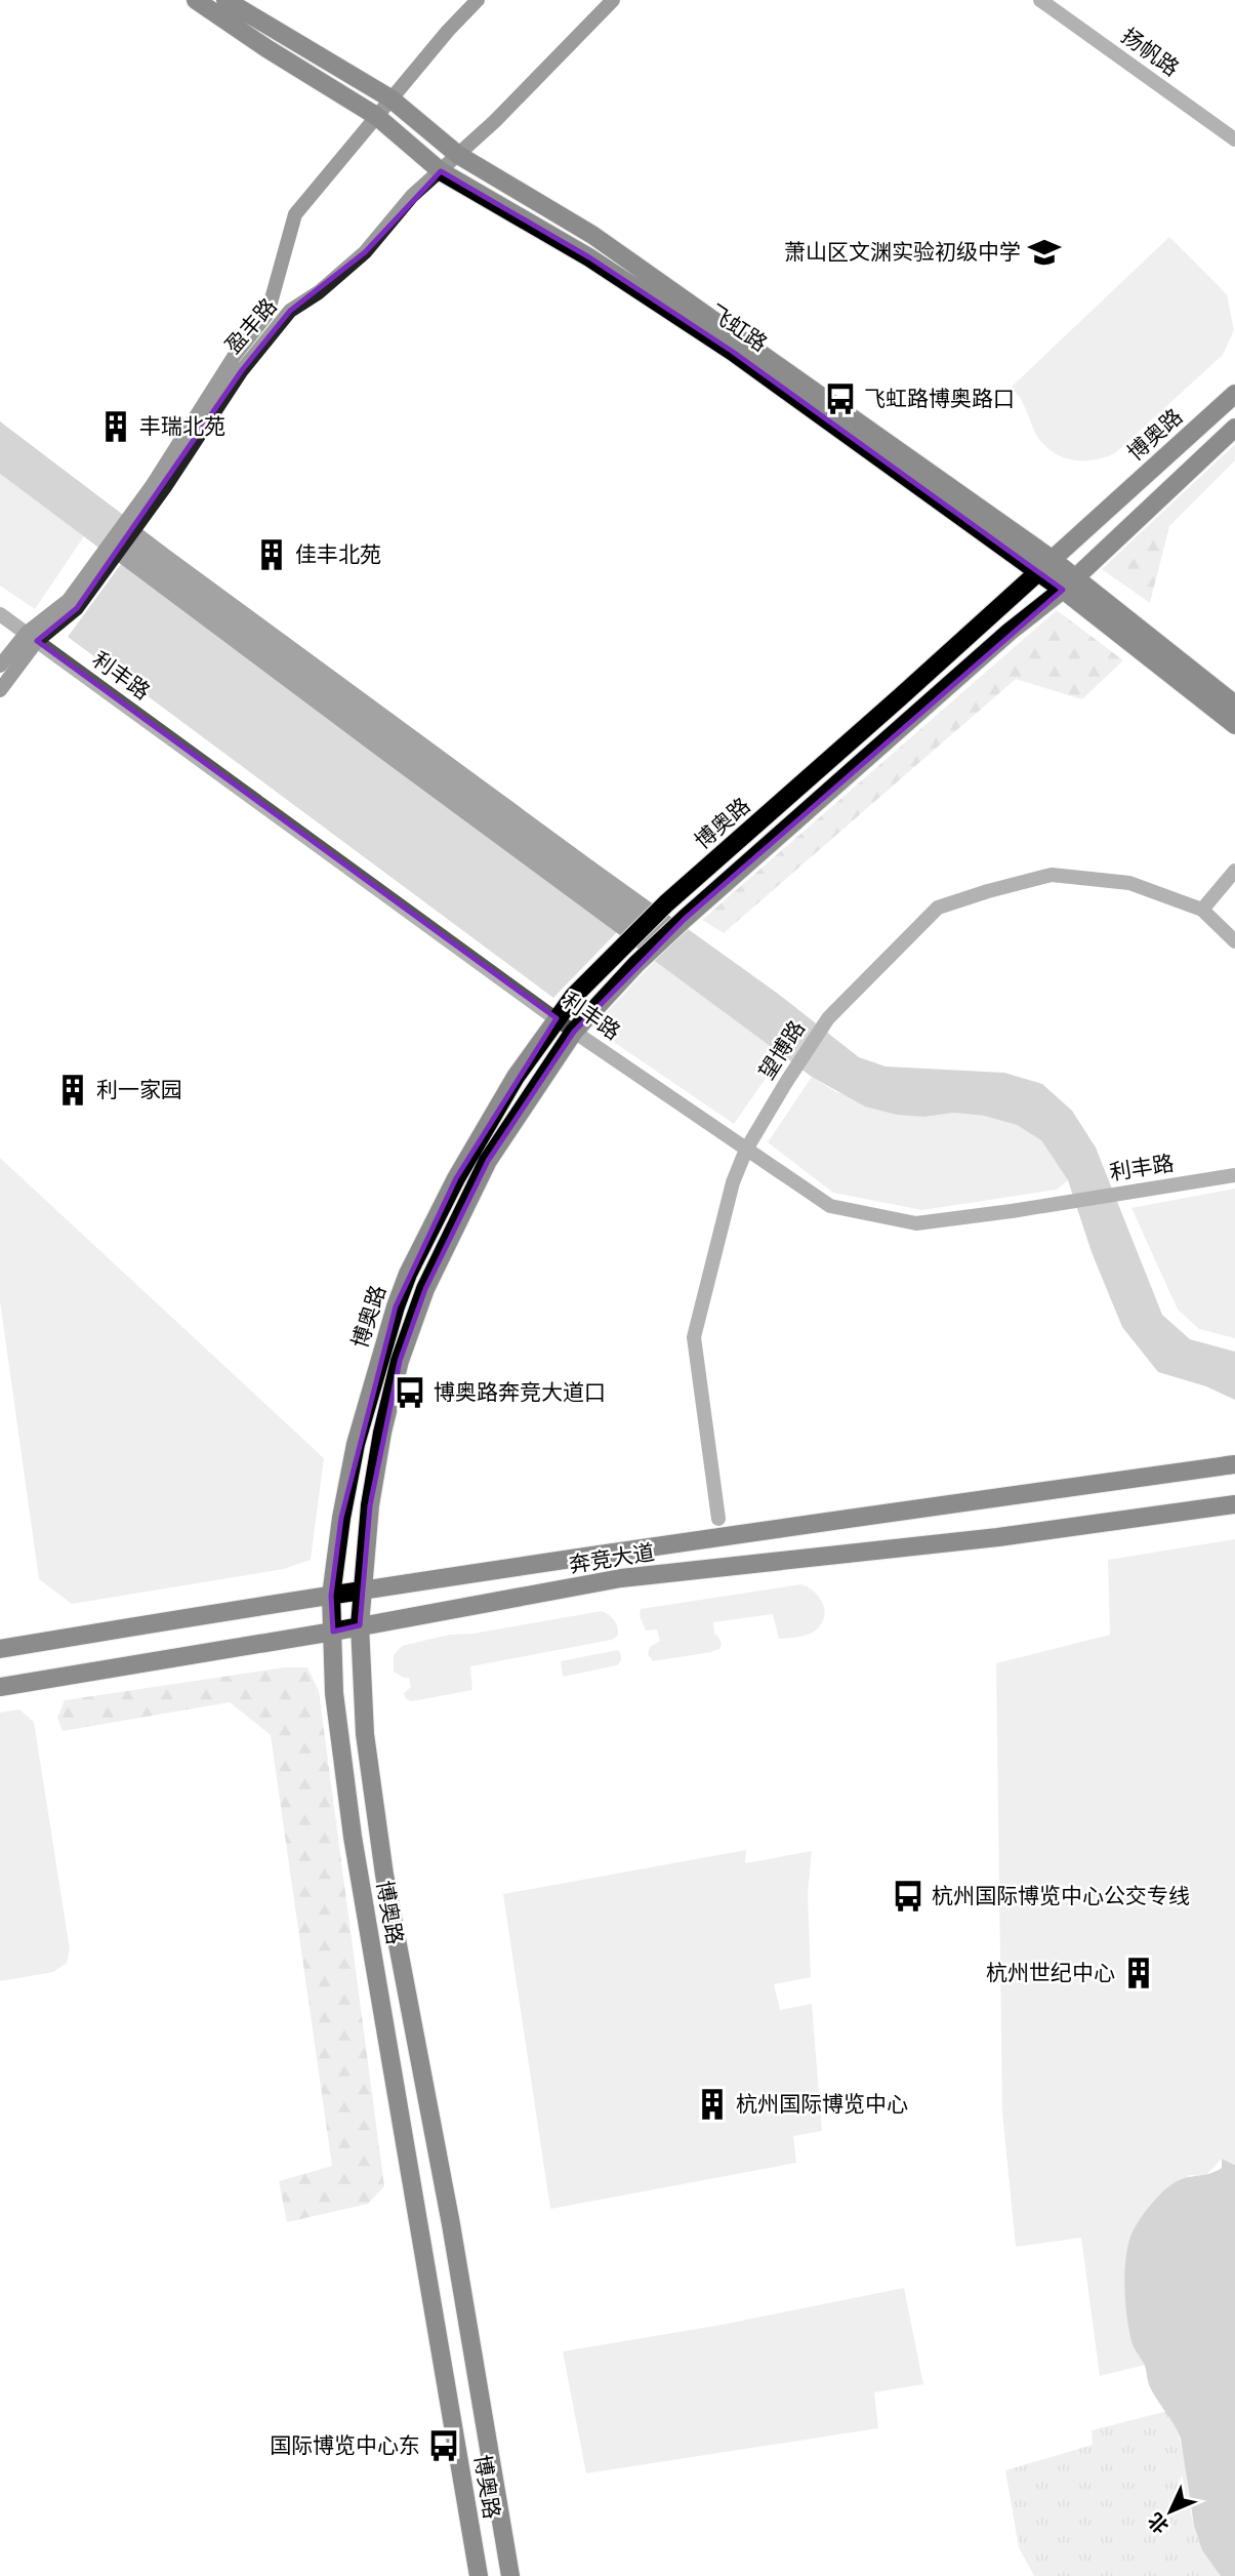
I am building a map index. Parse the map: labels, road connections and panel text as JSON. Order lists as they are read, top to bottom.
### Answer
{
  "streets": {
    "main road": [
      "盈丰路",
      "飞虹路",
      "博奥路",
      "奔竞大道"
    ],
    "street": ["扬帆路", "利丰路", "望博路"]
  },
  "crossings": [
    ["盈丰路", "飞虹路"],
    ["盈丰路", "利丰路"],
    ["飞虹路", "博奥路"],
    ["博奥路", "利丰路"],
    ["博奥路", "奔竞大道"],
    ["利丰路", "望博路"]
  ],
  "places": {
    "school or university": ["萧山区文渊实验初级中学"],
    "bus stop": [
      "飞虹路博奥路口",
      "博奥路奔竞大道口",
      "杭州国际博览中心公交专线",
      "国际博览中心东"
    ],
    "building": [
      "丰瑞北苑",
      "佳丰北苑",
      "利一家园",
      "杭州世纪中心",
      "杭州国际博览中心"
    ]
  },
  "north": "bottom left"
}
